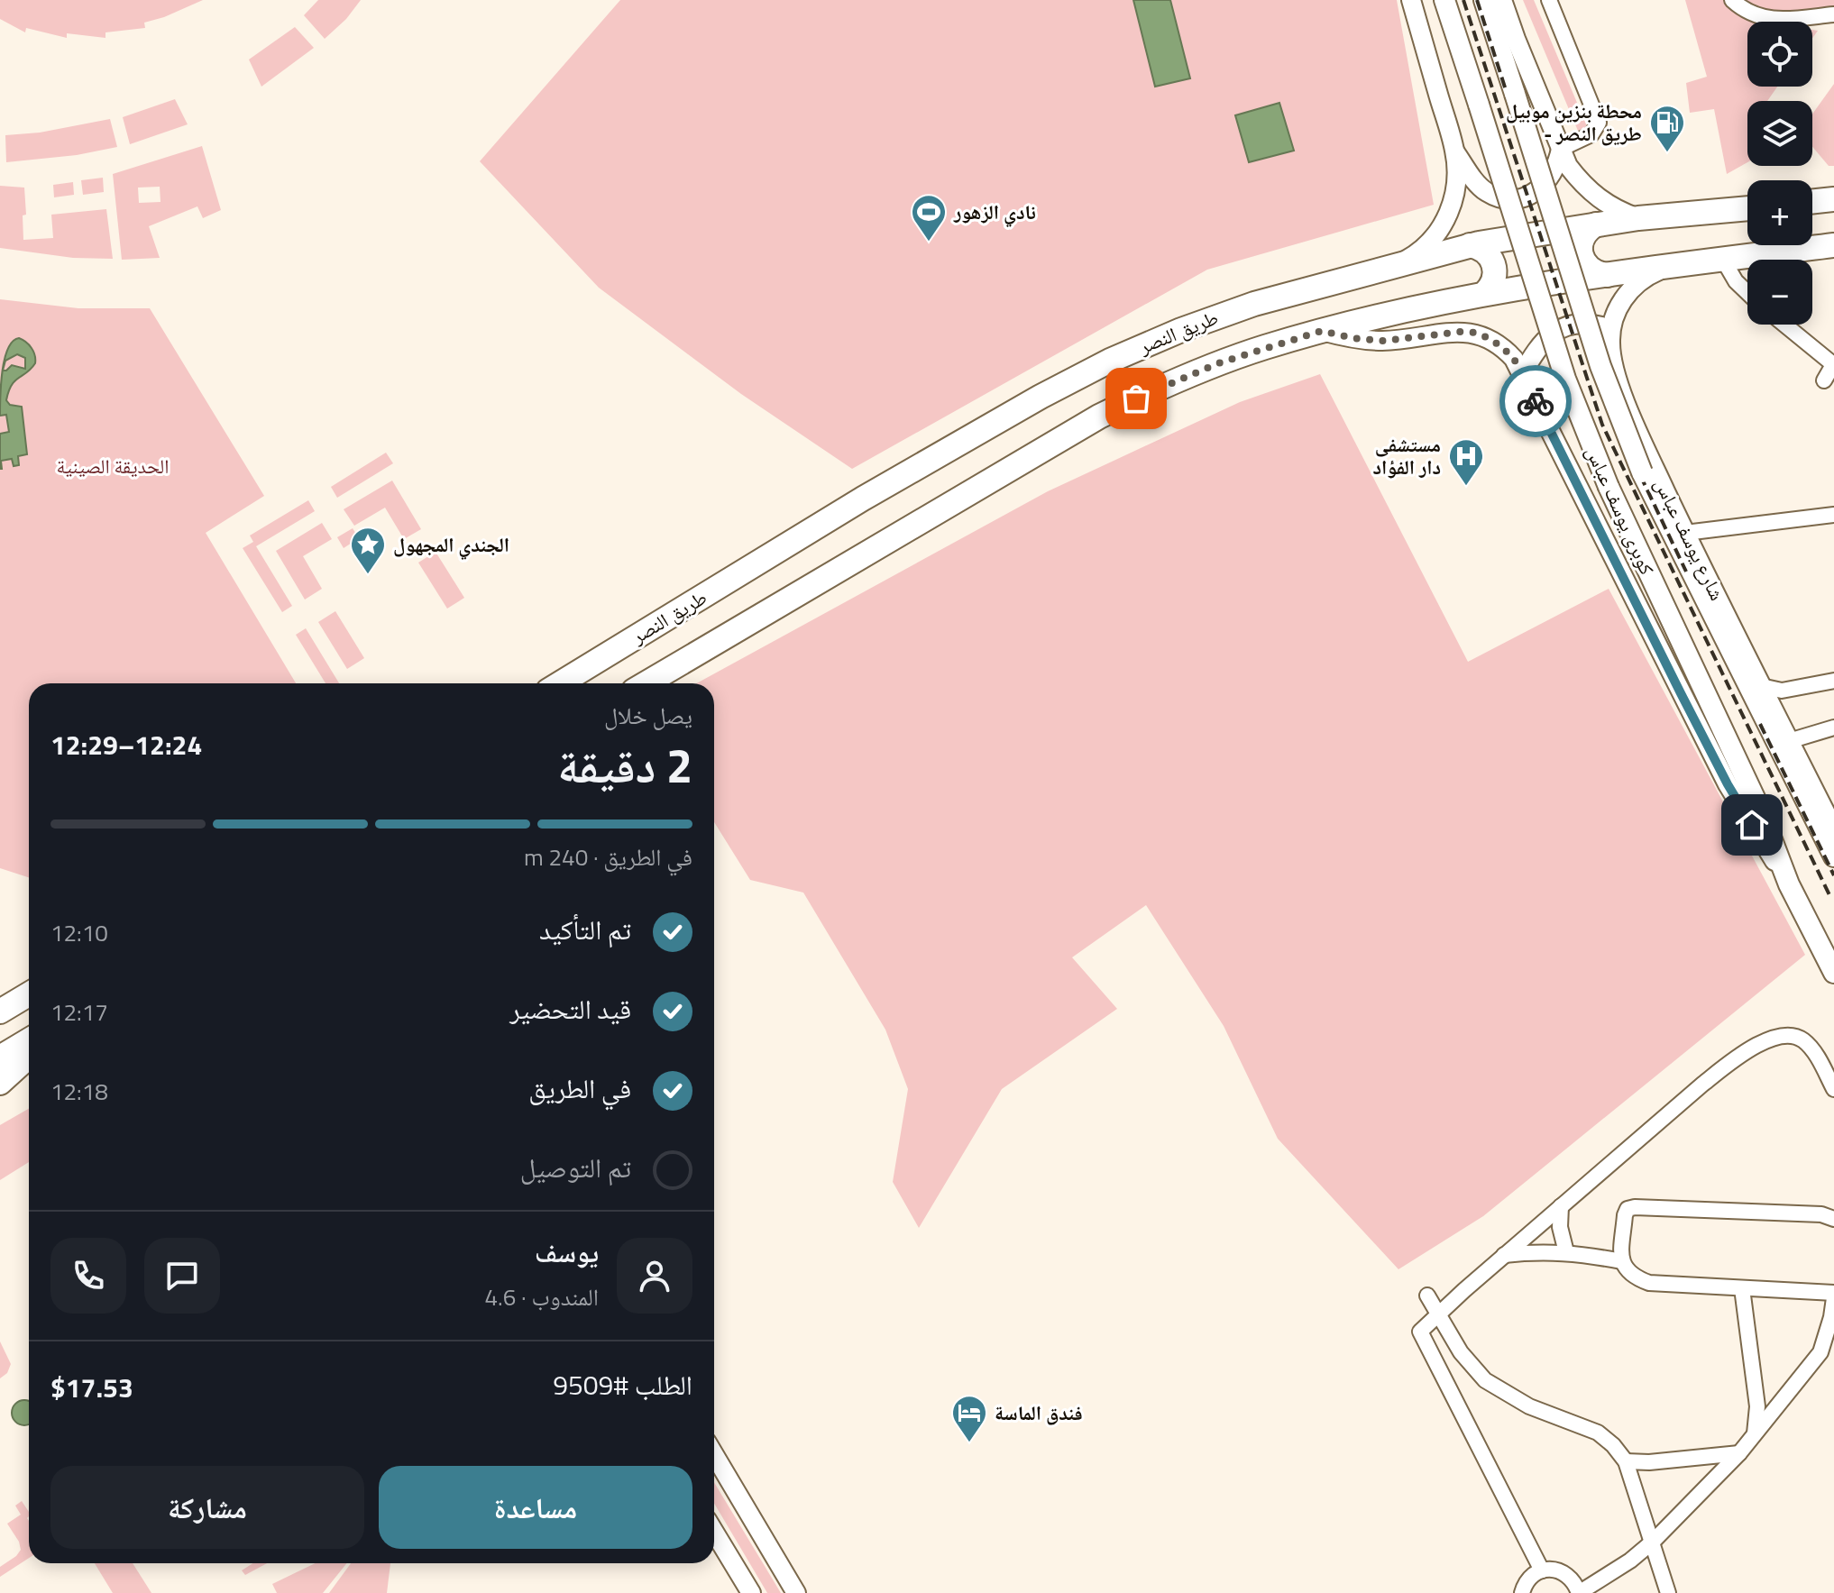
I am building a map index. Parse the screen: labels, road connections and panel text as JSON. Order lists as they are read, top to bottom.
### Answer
{
  "streets": {
    "highway": ["طريق النصر"],
    "main road": ["كوبرى يوسف عباس"],
    "street": ["شارع يوسف عباس"]
  },
  "parks": ["الحديقة الصينية"],
  "places": {
    "fuel station": ["محطة بنزين موبيل - طريق النصر"],
    "sports": ["نادي الزهور"],
    "hospital": ["مستشفى دار الفؤاد"],
    "place": ["الجندي المجهول"],
    "hotel": ["فندق الماسة"]
  },
  "page": {
    "map_buttons": ["+", "−"],
    "heading": ["2 دقيقة", "يصل خلال", "12:24–12:29"],
    "panel": [
      "يوسف",
      "المندوب · 4.6",
      "الطلب #9509",
      "$17.53"
    ],
    "bar": "في الطريق · 240 m",
    "list": [
      ["تم التأكيد", "12:10"],
      ["قيد التحضير", "12:17"],
      ["في الطريق", "12:18"],
      "تم التوصيل"
    ],
    "buttons": ["مساعدة", "مشاركة"]
  }
}
